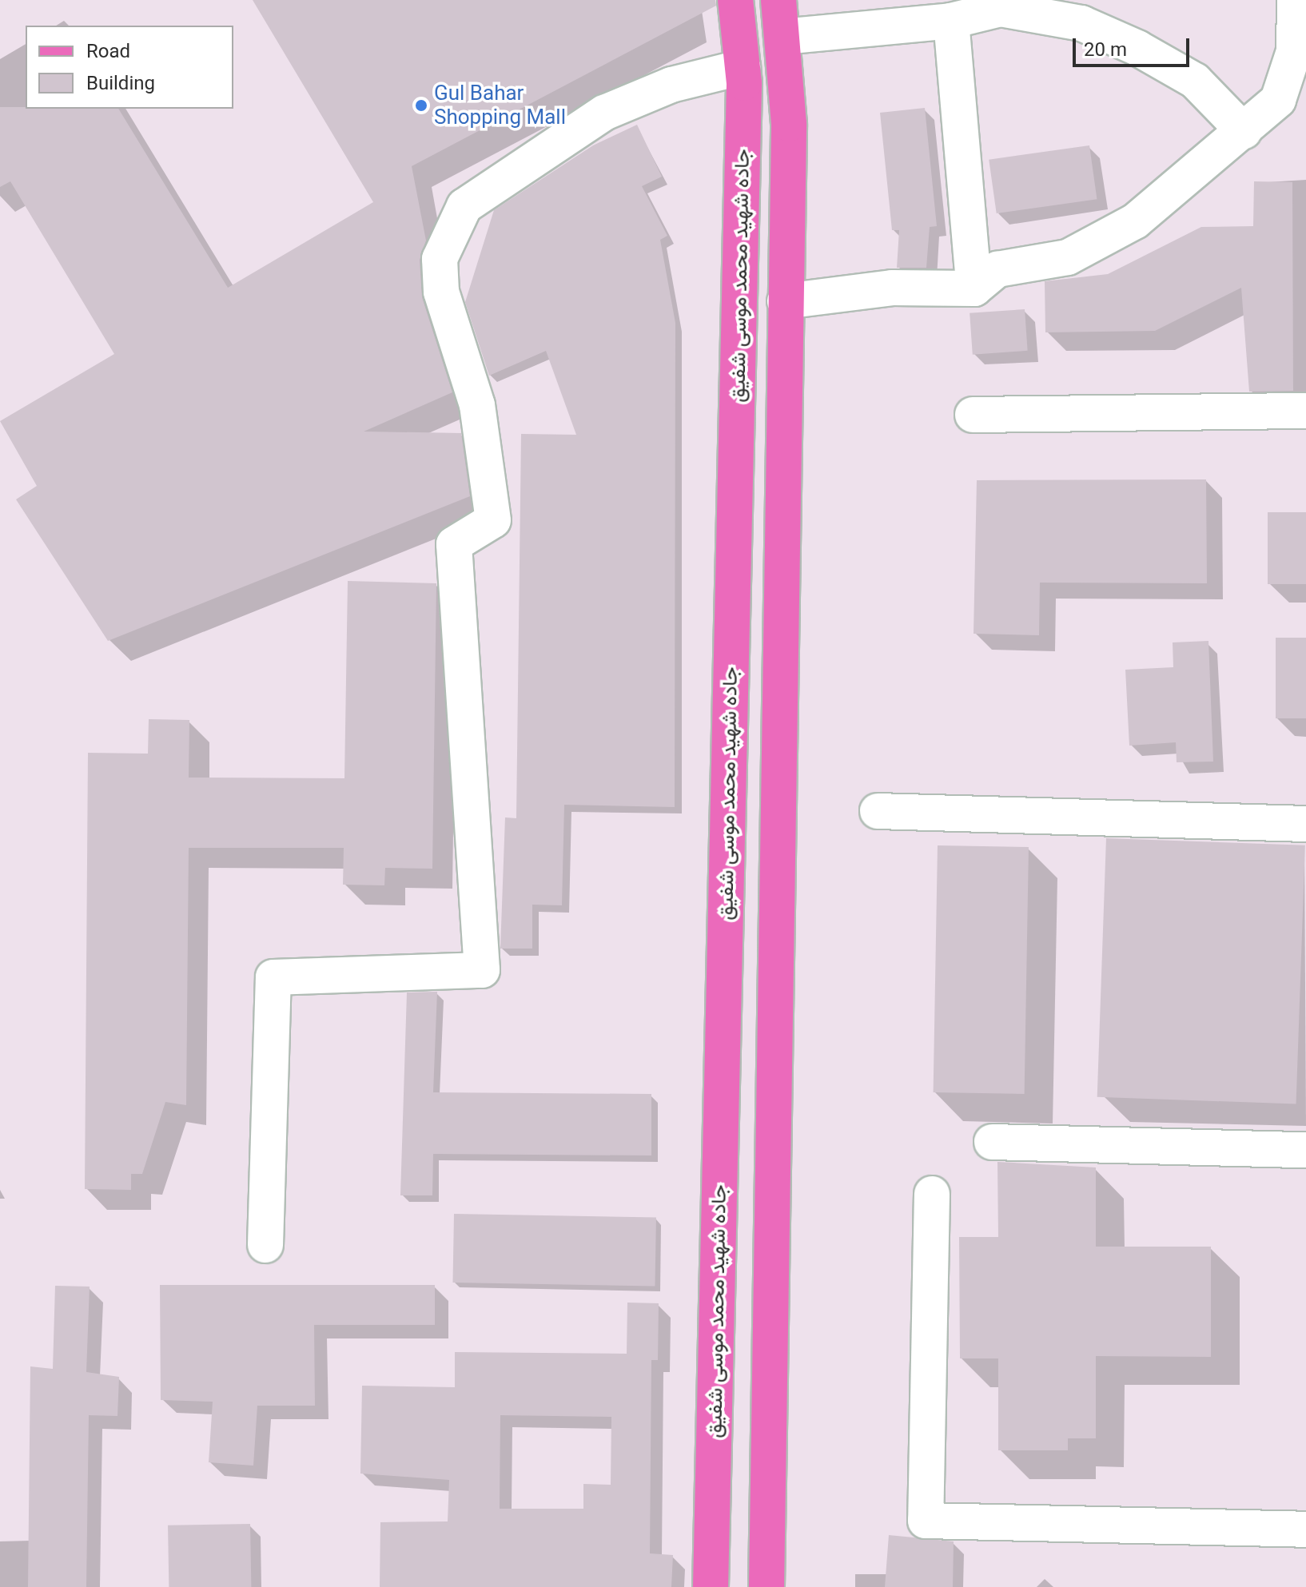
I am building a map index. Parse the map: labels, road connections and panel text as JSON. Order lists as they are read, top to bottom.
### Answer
{
  "streets": {
    "main road": ["جاده شهید محمد موسی شفیق"]
  },
  "places": ["Gul Bahar Shopping Mall"],
  "legend": ["Road", "Building"],
  "scale_bar": "20 m"
}
